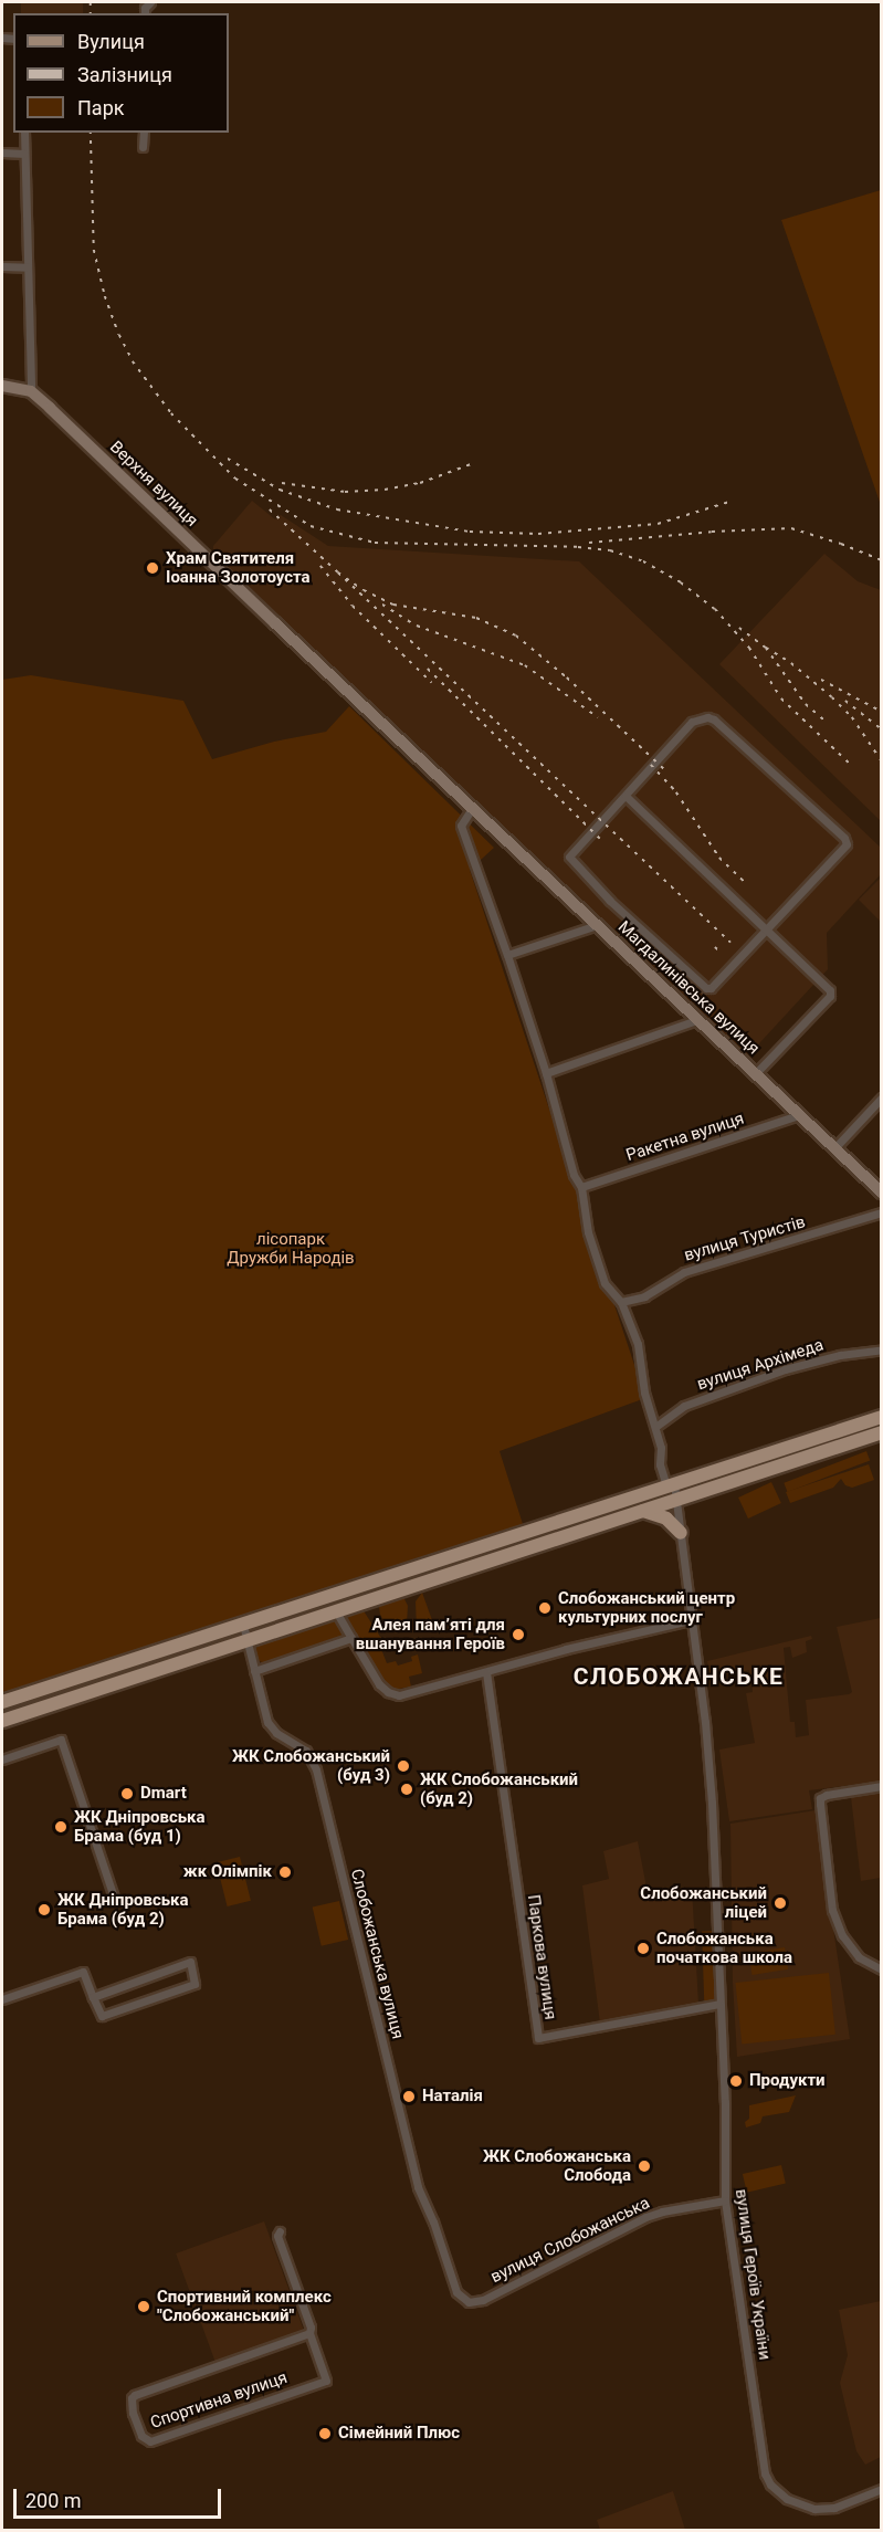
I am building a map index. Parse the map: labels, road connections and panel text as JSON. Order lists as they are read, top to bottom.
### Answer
{
  "streets": {
    "street": [
      "Верхня вулиця",
      "Магдалинівська вулиця",
      "Ракетна вулиця",
      "вулиця Туристів",
      "вулиця Архімеда",
      "Слобожанська вулиця",
      "Паркова вулиця",
      "вулиця Слобожанська",
      "вулиця Героїв України",
      "Спортивна вулиця"
    ]
  },
  "crossings": [
    ["Верхня вулиця", "Магдалинівська вулиця"],
    ["Верхня вулиця", "вулиця Героїв України"],
    ["Магдалинівська вулиця", "Ракетна вулиця"],
    ["Магдалинівська вулиця", "вулиця Героїв України"],
    ["Ракетна вулиця", "вулиця Героїв України"],
    ["вулиця Туристів", "вулиця Героїв України"],
    ["вулиця Архімеда", "вулиця Героїв України"],
    ["Слобожанська вулиця", "вулиця Слобожанська"],
    ["Паркова вулиця", "вулиця Героїв України"],
    ["вулиця Слобожанська", "вулиця Героїв України"]
  ],
  "districts": ["СЛОБОЖАНСЬКЕ"],
  "parks": ["лісопарк Дружби Народів"],
  "places": [
    "Храм Святителя Іоанна Золотоуста",
    "Слобожанський центр культурних послуг",
    "Алея пам’яті для вшанування Героїв",
    "ЖК Слобожанський (буд 3)",
    "ЖК Слобожанський (буд 2)",
    "Dmart",
    "ЖК Дніпровська Брама (буд 1)",
    "жк Олімпік",
    "Слобожанський ліцей",
    "ЖК Дніпровська Брама (буд 2)",
    "Cлобожанська початкова школа",
    "Продукти",
    "Наталія",
    "ЖК Слобожанська Слобода",
    "Спортивний комплекс \"Слобожанський\"",
    "Сімейний Плюс"
  ],
  "legend": ["Вулиця", "Залізниця", "Парк"],
  "scale_bar": "200 m"
}
